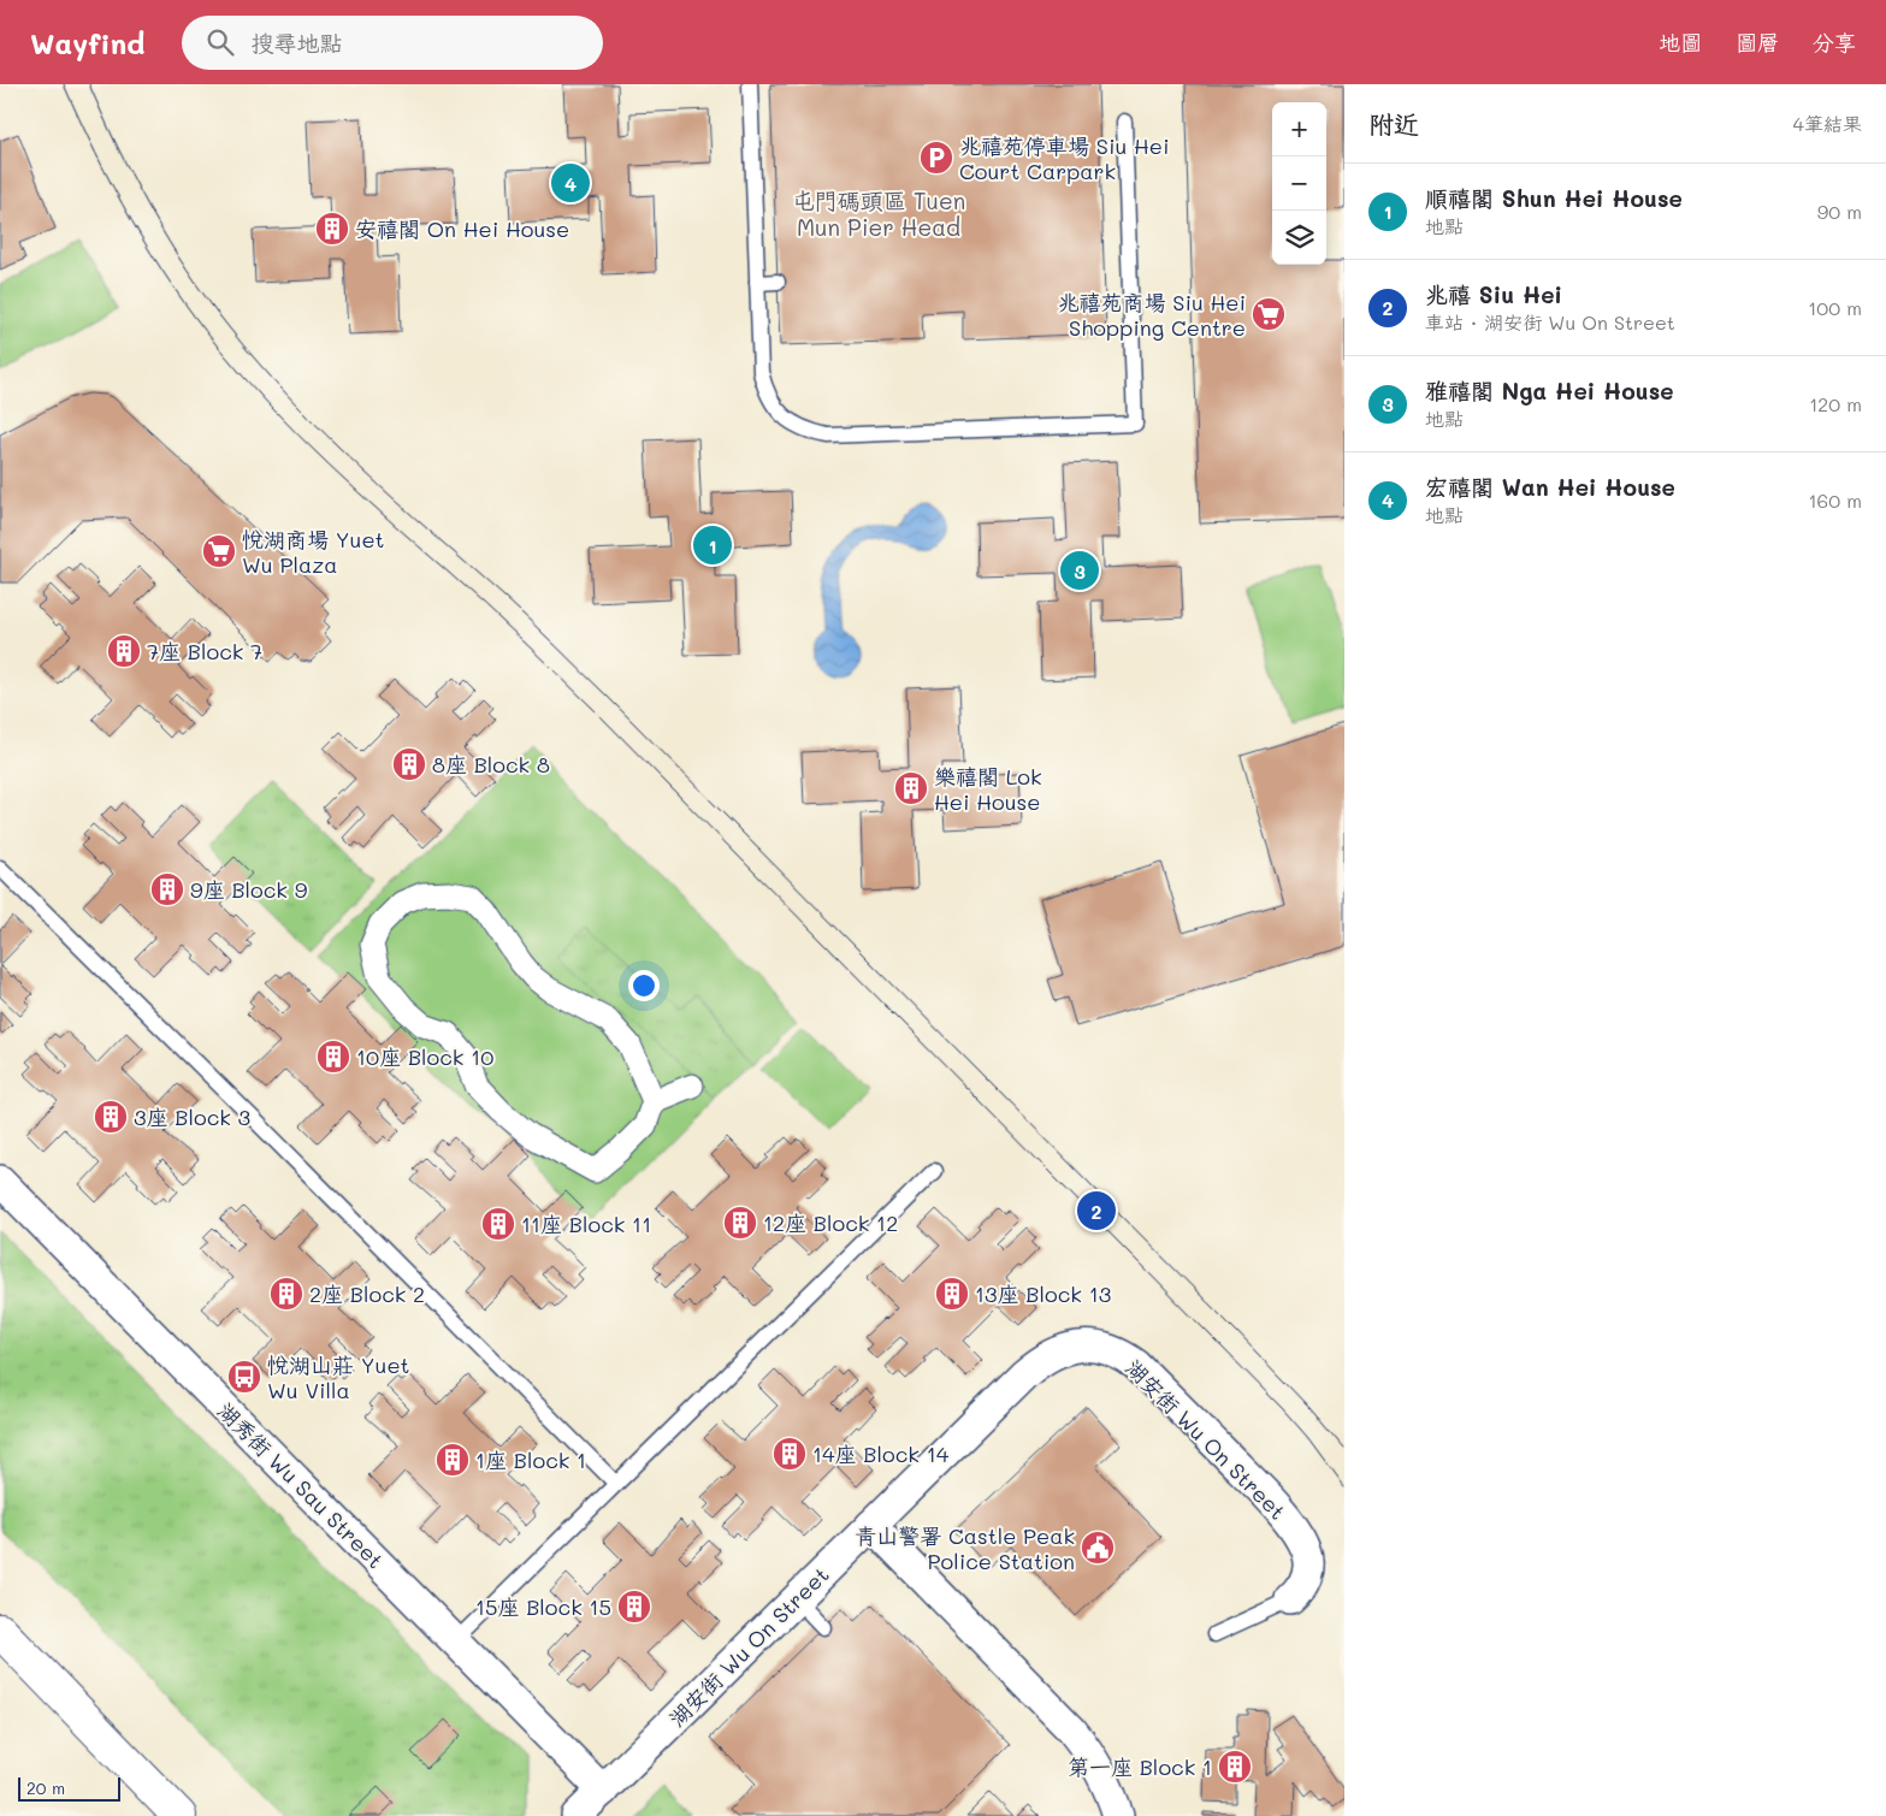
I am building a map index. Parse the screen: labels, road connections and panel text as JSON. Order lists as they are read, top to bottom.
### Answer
{
  "streets": {
    "street": ["湖安街 Wu On Street", "湖秀街 Wu Sau Street"]
  },
  "crossings": [
    ["湖安街 Wu On Street", "湖秀街 Wu Sau Street"]
  ],
  "districts": ["屯門碼頭區 Tuen Mun Pier Head"],
  "places": {
    "parking": ["兆禧苑停車場 Siu Hei Court Carpark"],
    "building": [
      "安禧閣 On Hei House",
      "7座 Block 7",
      "8座 Block 8",
      "樂禧閣 Lok Hei House",
      "9座 Block 9",
      "10座 Block 10",
      "3座 Block 3",
      "12座 Block 12",
      "11座 Block 11",
      "2座 Block 2",
      "13座 Block 13",
      "14座 Block 14",
      "1座 Block 1",
      "15座 Block 15",
      "第一座 Block 1"
    ],
    "supermarket": ["兆禧苑商場 Siu Hei Shopping Centre", "悅湖商場 Yuet Wu Plaza"],
    "bus stop": ["悅湖山莊 Yuet Wu Villa"],
    "public building": ["青山警署 Castle Peak Police Station"]
  },
  "scale_bar": "20 m",
  "page": {
    "header": "Wayfind",
    "search": "搜尋地點",
    "nav": ["地圖", "圖層", "分享"],
    "heading": ["附近", "4筆結果"],
    "map_buttons": ["+", "−"],
    "pins": [
      "4",
      "1",
      "3",
      "2"
    ],
    "list": [
      {
        "mark": "1",
        "name": "順禧閣 Shun Hei House",
        "note": "地點",
        "value": "90 m"
      },
      {
        "mark": "2",
        "name": "兆禧 Siu Hei",
        "note": "車站 · 湖安街 Wu On Street",
        "value": "100 m"
      },
      {
        "mark": "3",
        "name": "雅禧閣 Nga Hei House",
        "note": "地點",
        "value": "120 m"
      },
      {
        "mark": "4",
        "name": "宏禧閣 Wan Hei House",
        "note": "地點",
        "value": "160 m"
      }
    ],
    "scale": "20 m"
  }
}
